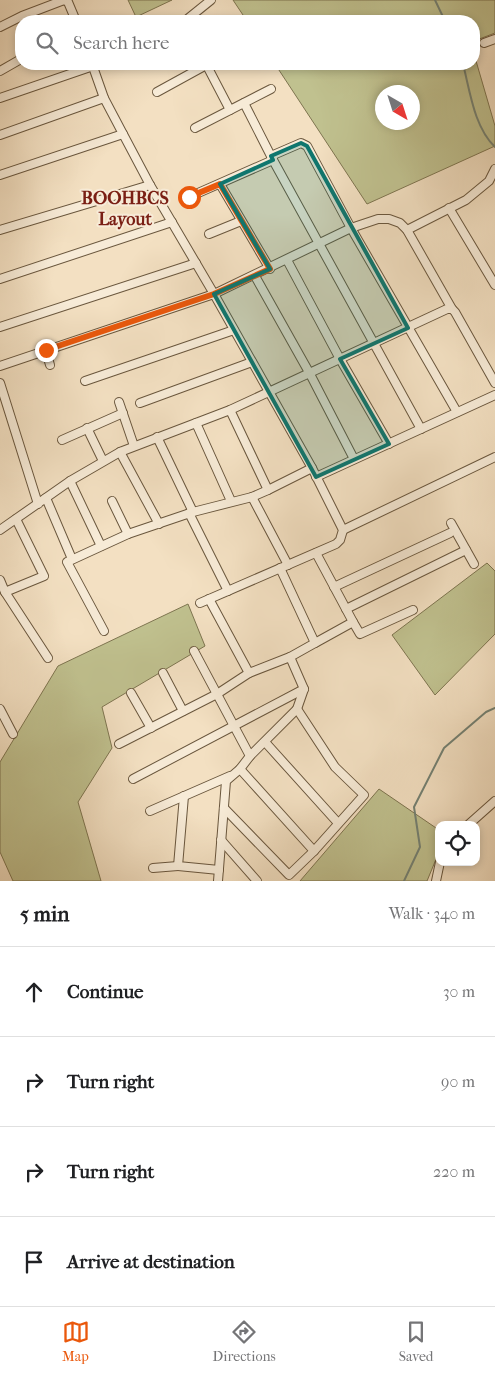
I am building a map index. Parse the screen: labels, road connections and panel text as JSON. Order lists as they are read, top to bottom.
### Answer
{
  "districts": ["BOOHBCS Layout"],
  "north": "bottom right",
  "page": {
    "search": "Search here",
    "heading": ["5 min", "Walk · 340 m"],
    "list": [
      ["Continue", "30 m"],
      ["Turn right", "90 m"],
      ["Turn right", "220 m"],
      "Arrive at destination"
    ],
    "nav": ["Map", "Directions", "Saved"]
  }
}
